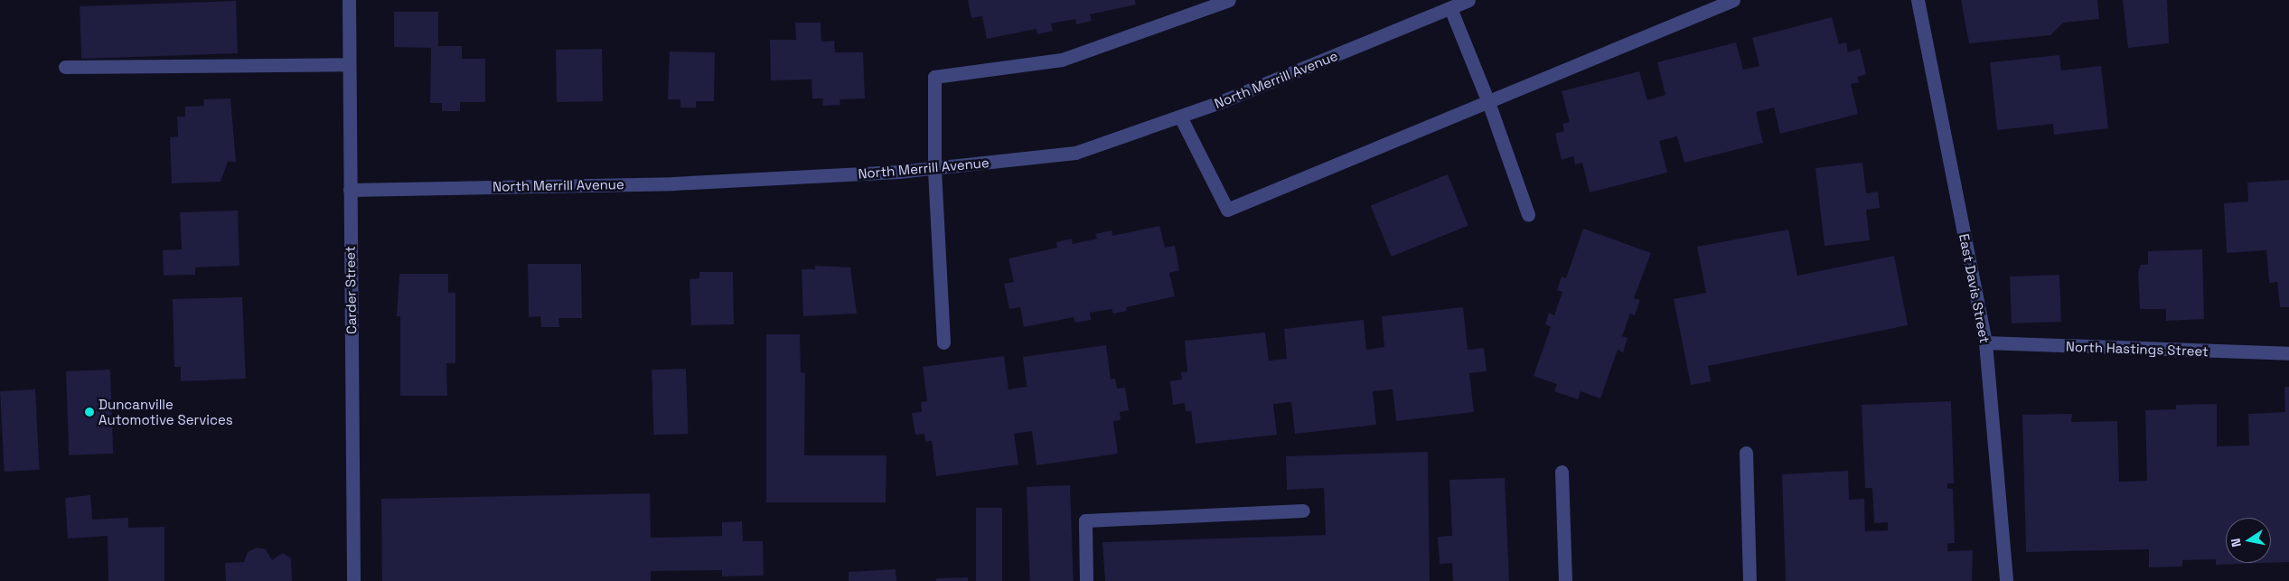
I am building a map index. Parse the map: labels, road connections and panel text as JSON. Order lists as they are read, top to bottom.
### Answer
{
  "streets": {
    "street": [
      "North Merrill Avenue",
      "East Davis Street",
      "Carder Street",
      "North Hastings Street"
    ]
  },
  "crossings": [
    ["North Merrill Avenue", "Carder Street"],
    ["East Davis Street", "North Hastings Street"]
  ],
  "places": ["Duncanville Automotive Services"],
  "north": "left"
}
